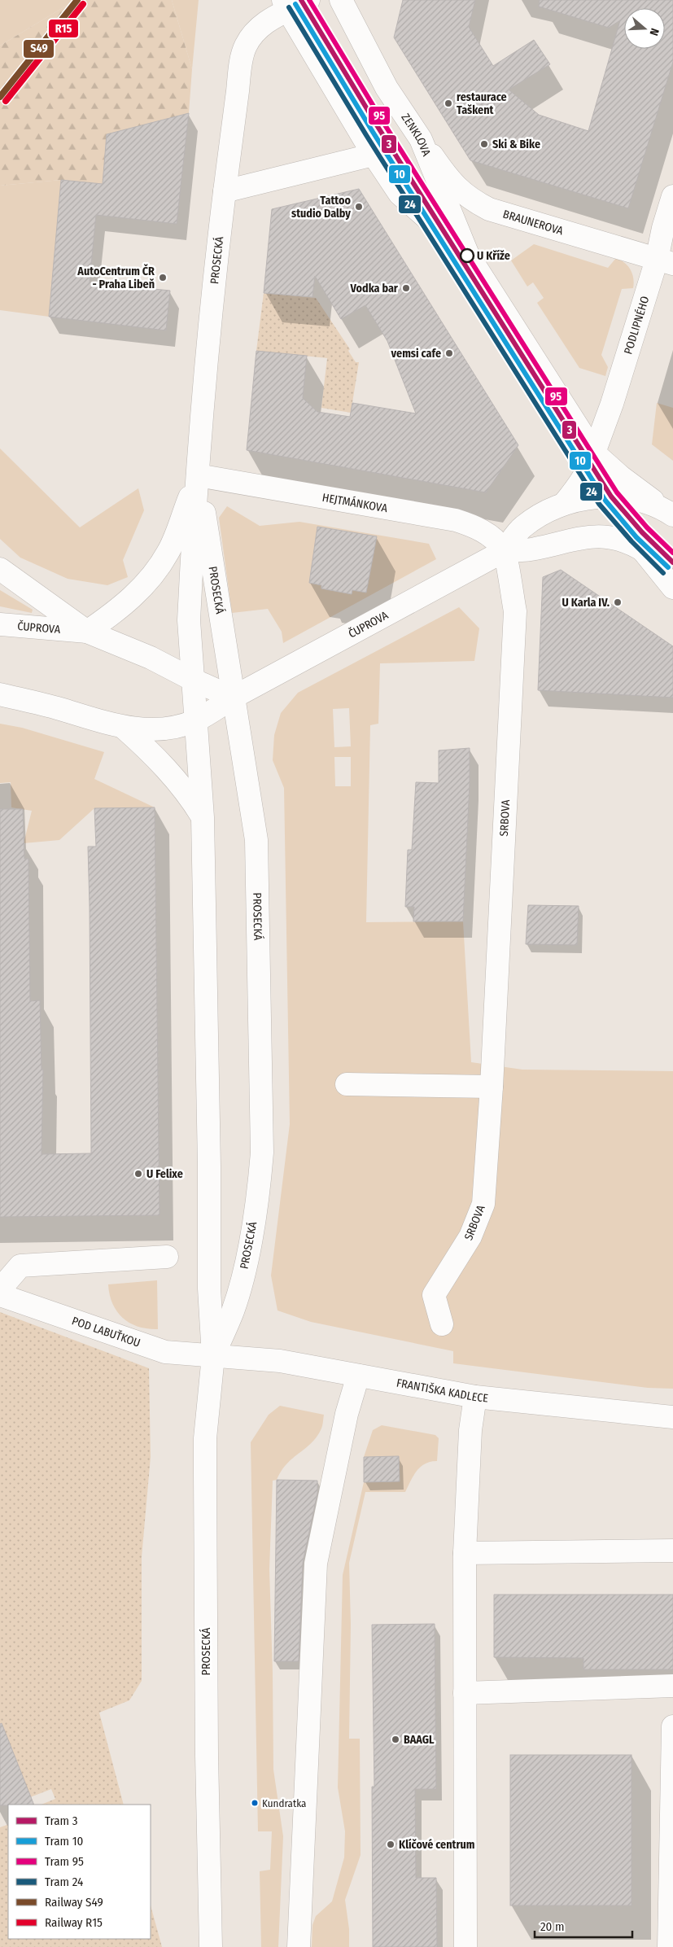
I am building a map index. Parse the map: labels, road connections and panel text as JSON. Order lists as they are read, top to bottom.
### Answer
{
  "streets": {
    "main road": [
      "ZENKLOVA",
      "BRAUNEROVA",
      "PROSECKÁ",
      "PODLIPNÉHO",
      "HEJTMÁNKOVA",
      "ČUPROVA",
      "SRBOVA",
      "POD LABUŤKOU",
      "FRANTIŠKA KADLECE"
    ]
  },
  "crossings": [
    ["ZENKLOVA", "BRAUNEROVA"],
    ["ZENKLOVA", "PROSECKÁ"],
    ["ZENKLOVA", "PODLIPNÉHO"],
    ["BRAUNEROVA", "PODLIPNÉHO"],
    ["PROSECKÁ", "HEJTMÁNKOVA"],
    ["PROSECKÁ", "ČUPROVA"],
    ["PROSECKÁ", "POD LABUŤKOU"],
    ["PROSECKÁ", "FRANTIŠKA KADLECE"],
    ["PODLIPNÉHO", "ČUPROVA"],
    ["HEJTMÁNKOVA", "ČUPROVA"],
    ["HEJTMÁNKOVA", "SRBOVA"],
    ["ČUPROVA", "SRBOVA"],
    ["POD LABUŤKOU", "FRANTIŠKA KADLECE"]
  ],
  "places": [
    "restaurace Taškent",
    "Ski & Bike",
    "Tattoo studio Dalby",
    "U Kříže",
    "AutoCentrum ČR - Praha Libeň",
    "Vodka bar",
    "vemsi cafe",
    "U Karla IV.",
    "U Felixe",
    "BAAGL",
    "Kundratka",
    "Klíčové centrum"
  ],
  "lines": [
    "tram line 3",
    "tram line 95",
    "rail line S49",
    "tram line 10",
    "rail line R15",
    "tram line 24"
  ],
  "legend": [
    "Tram 3",
    "Tram 10",
    "Tram 95",
    "Tram 24",
    "Railway S49",
    "Railway R15"
  ],
  "scale_bar": "20 m",
  "north": "right"
}
